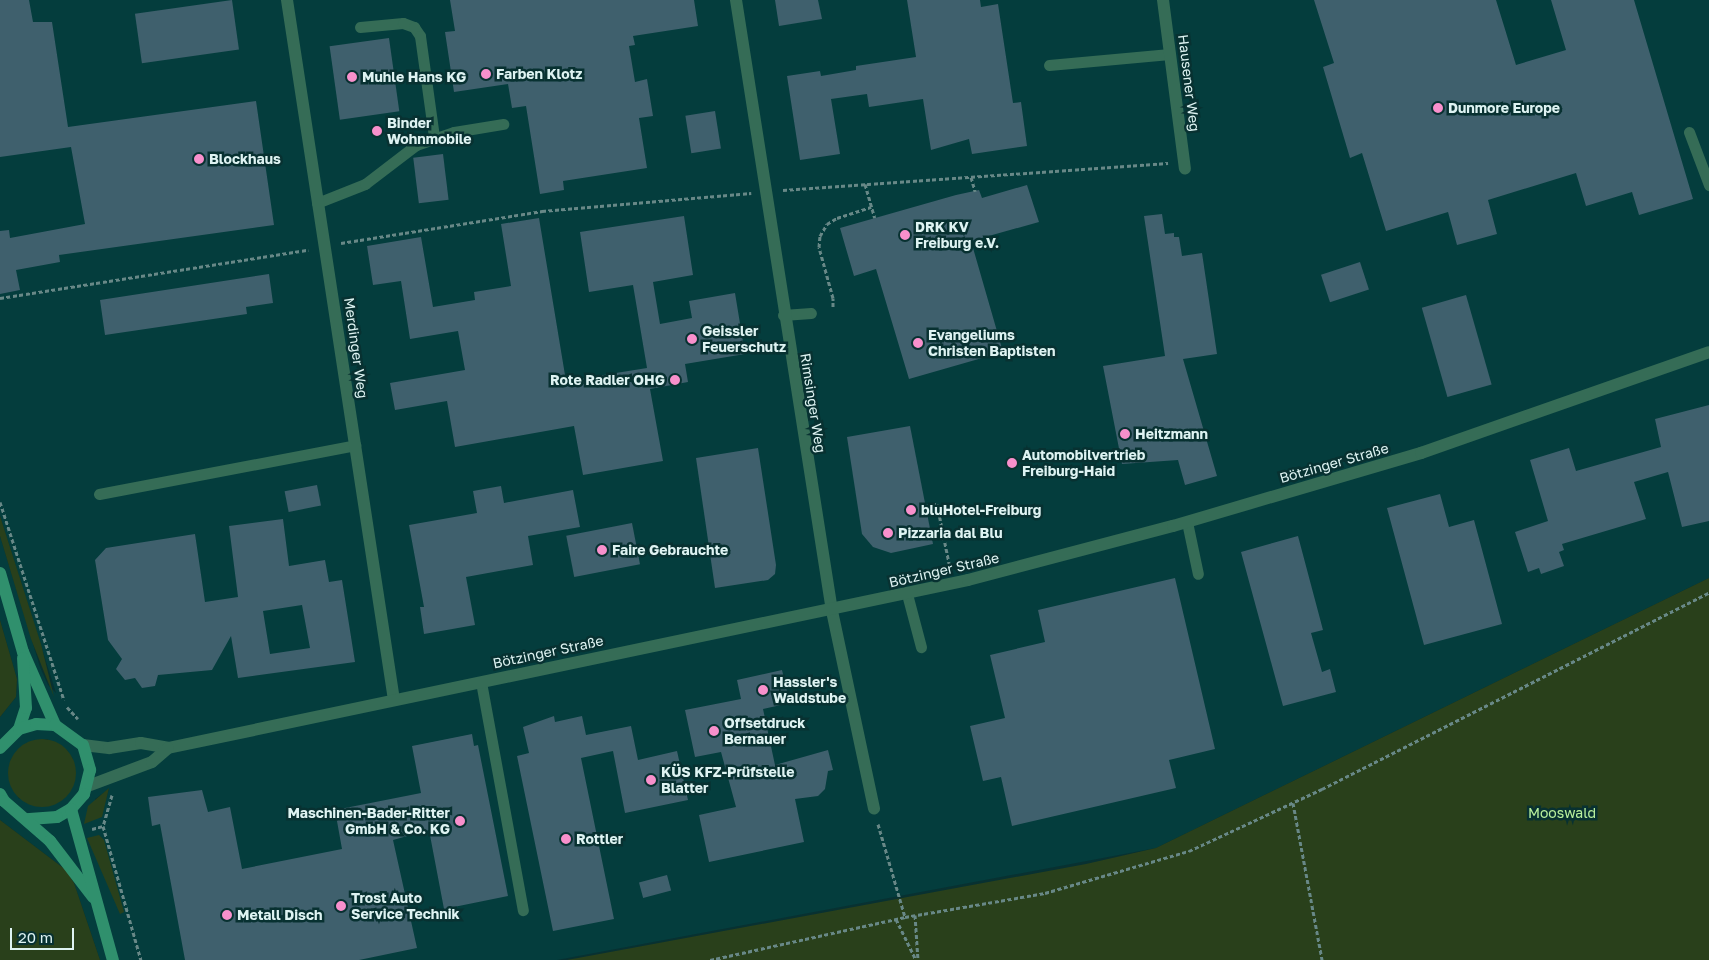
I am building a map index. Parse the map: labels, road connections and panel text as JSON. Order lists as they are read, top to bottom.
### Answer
{
  "streets": {
    "street": [
      "Hausener Weg",
      "Merdinger Weg",
      "Rimsinger Weg",
      "Bötzinger Straße"
    ]
  },
  "crossings": [
    ["Merdinger Weg", "Bötzinger Straße"],
    ["Rimsinger Weg", "Bötzinger Straße"]
  ],
  "parks": ["Mooswald"],
  "places": [
    "Farben Klotz",
    "Muhle Hans KG",
    "Dunmore Europe",
    "Binder Wohnmobile",
    "Blockhaus",
    "DRK KV Freiburg e.V.",
    "Geissler Feuerschutz",
    "Evangeliums Christen Baptisten",
    "Rote Radler OHG",
    "Heitzmann",
    "Automobilvertrieb Freiburg-Haid",
    "bluHotel-Freiburg",
    "Pizzaria dal Blu",
    "Faire Gebrauchte",
    "Hassler's Waldstube",
    "Offsetdruck Bernauer",
    "KÜS KFZ-Prüfstelle Blatter",
    "Maschinen-Bader-Ritter GmbH & Co. KG",
    "Rottler",
    "Trost Auto Service Technik",
    "Metall Disch"
  ],
  "scale_bar": "20 m"
}
